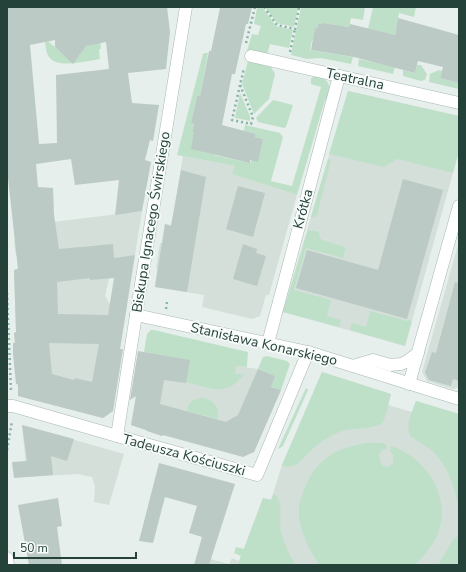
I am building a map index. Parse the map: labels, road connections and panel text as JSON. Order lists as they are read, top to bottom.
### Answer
{
  "streets": {
    "street": [
      "Teatralna",
      "Krótka",
      "Biskupa Ignacego Świrskiego",
      "Stanisława Konarskiego",
      "Tadeusza Kościuszki"
    ]
  },
  "crossings": [
    ["Teatralna", "Krótka"],
    ["Krótka", "Stanisława Konarskiego"],
    ["Biskupa Ignacego Świrskiego", "Stanisława Konarskiego"],
    ["Biskupa Ignacego Świrskiego", "Tadeusza Kościuszki"],
    ["Stanisława Konarskiego", "Tadeusza Kościuszki"]
  ],
  "scale_bar": "50 m"
}
